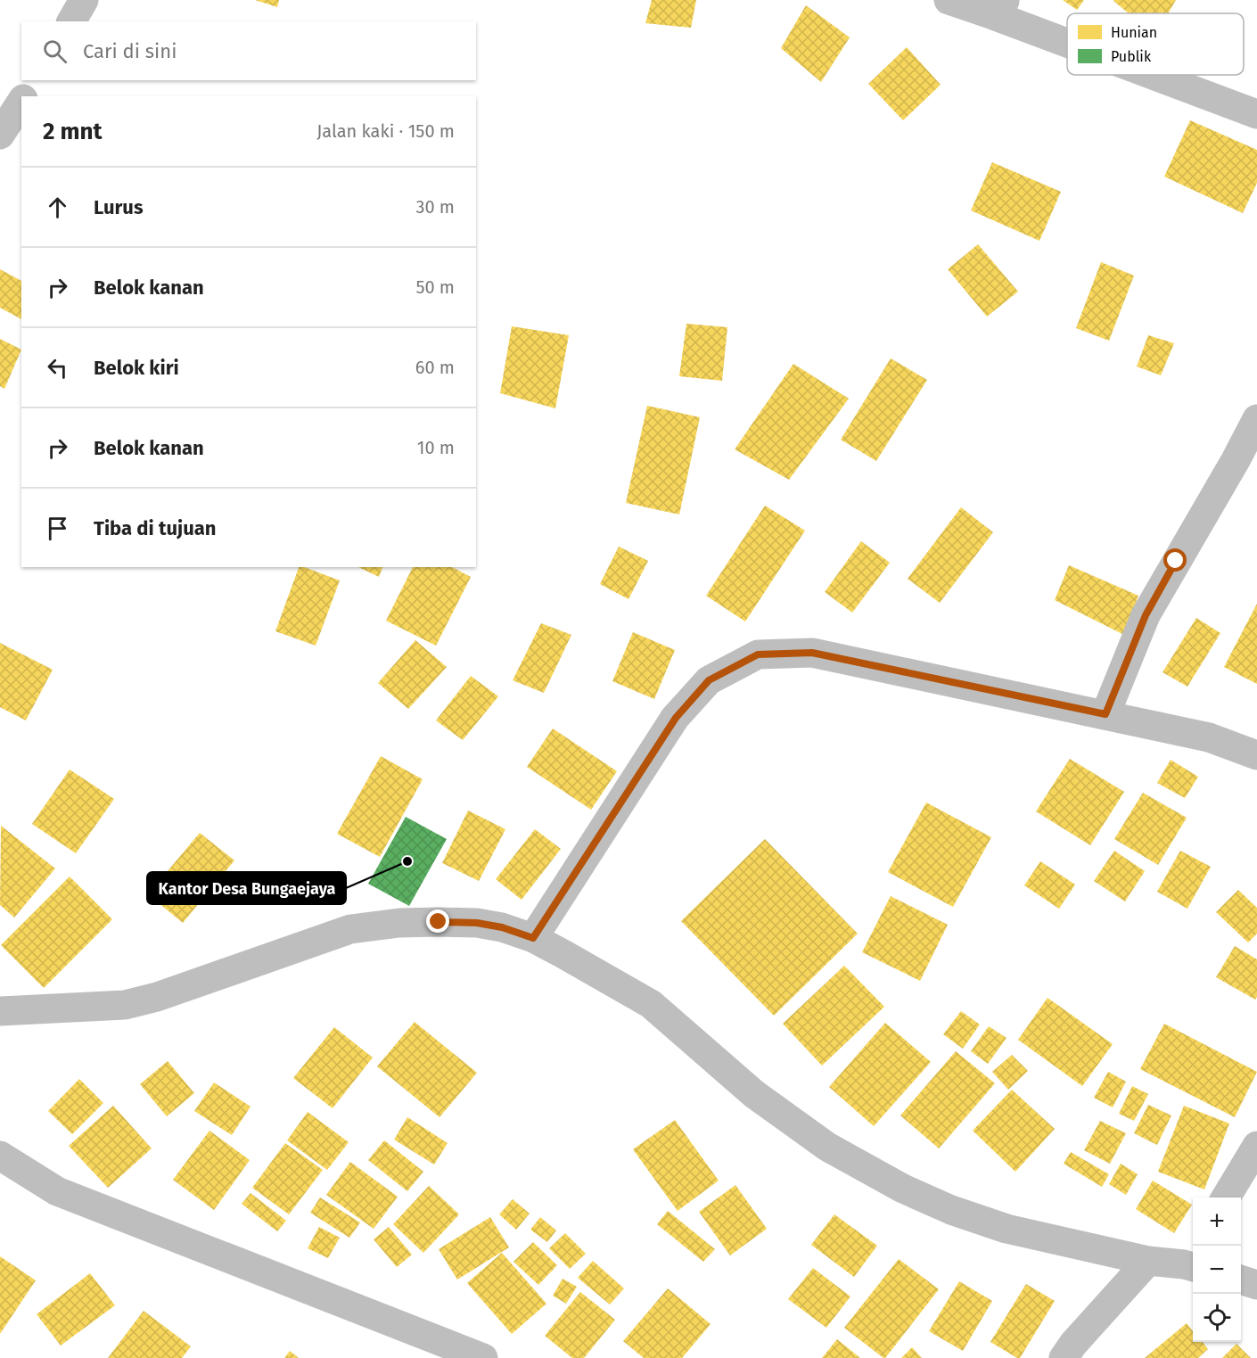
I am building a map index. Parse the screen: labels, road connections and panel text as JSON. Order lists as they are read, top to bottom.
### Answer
{
  "places": ["Kantor Desa Bungaejaya"],
  "legend": ["Hunian", "Publik"],
  "page": {
    "search": "Cari di sini",
    "heading": ["2 mnt", "Jalan kaki · 150 m"],
    "list": [
      ["Lurus", "30 m"],
      ["Belok kanan", "50 m"],
      ["Belok kiri", "60 m"],
      ["Belok kanan", "10 m"],
      "Tiba di tujuan"
    ],
    "map_buttons": ["+", "−"]
  }
}
